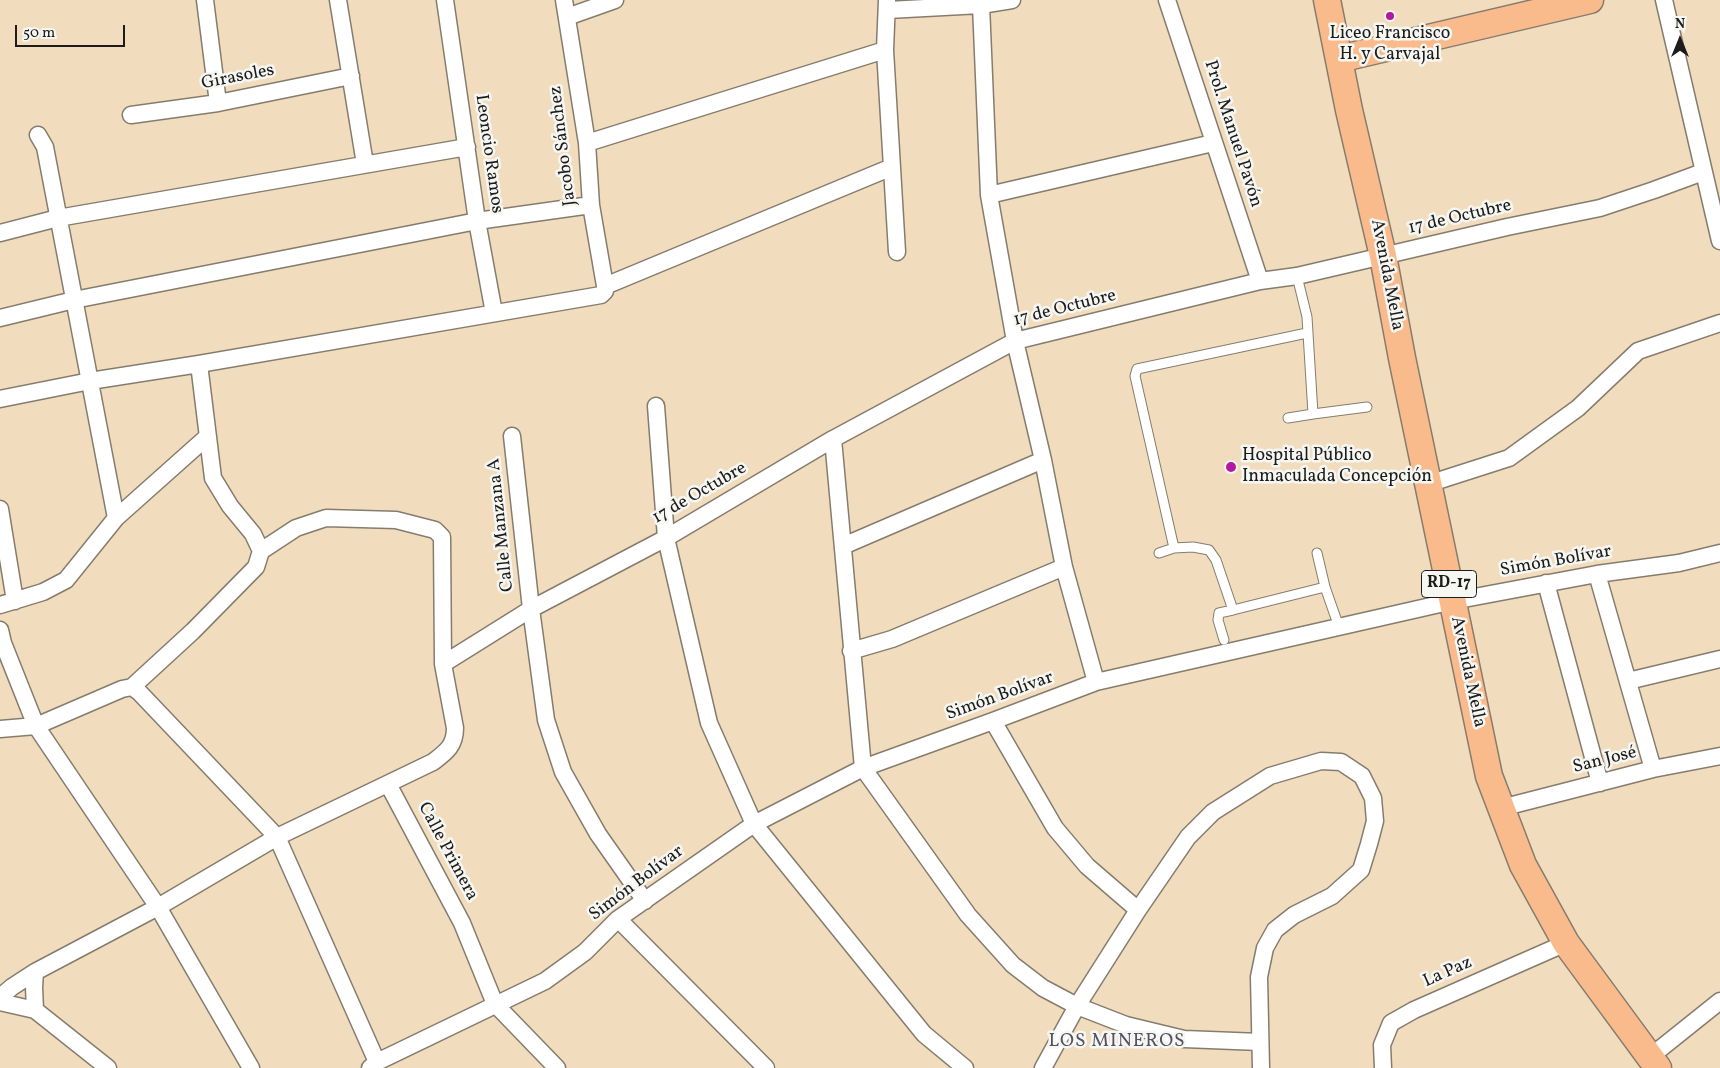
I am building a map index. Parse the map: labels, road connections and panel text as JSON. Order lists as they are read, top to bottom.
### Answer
{
  "streets": {
    "main road": ["Avenida Mella", "RD-17"],
    "street": [
      "Girasoles",
      "Prol. Manuel Pavón",
      "Jacobo Sánchez",
      "Leoncio Ramos",
      "17 de Octubre",
      "Calle Manzana A",
      "Simón Bolívar",
      "San José",
      "Calle Primera",
      "La Paz"
    ]
  },
  "crossings": [
    ["Prol. Manuel Pavón", "17 de Octubre"],
    ["17 de Octubre", "Avenida Mella"],
    ["17 de Octubre", "Calle Manzana A"],
    ["Avenida Mella", "Simón Bolívar"],
    ["Avenida Mella", "San José"],
    ["Avenida Mella", "La Paz"],
    ["Calle Manzana A", "Simón Bolívar"],
    ["Simón Bolívar", "Calle Primera"]
  ],
  "districts": ["LOS MINEROS"],
  "places": ["Liceo Francisco H. y Carvajal", "Hospital Público Inmaculada Concepción"],
  "scale_bar": "50 m",
  "north": "top"
}
